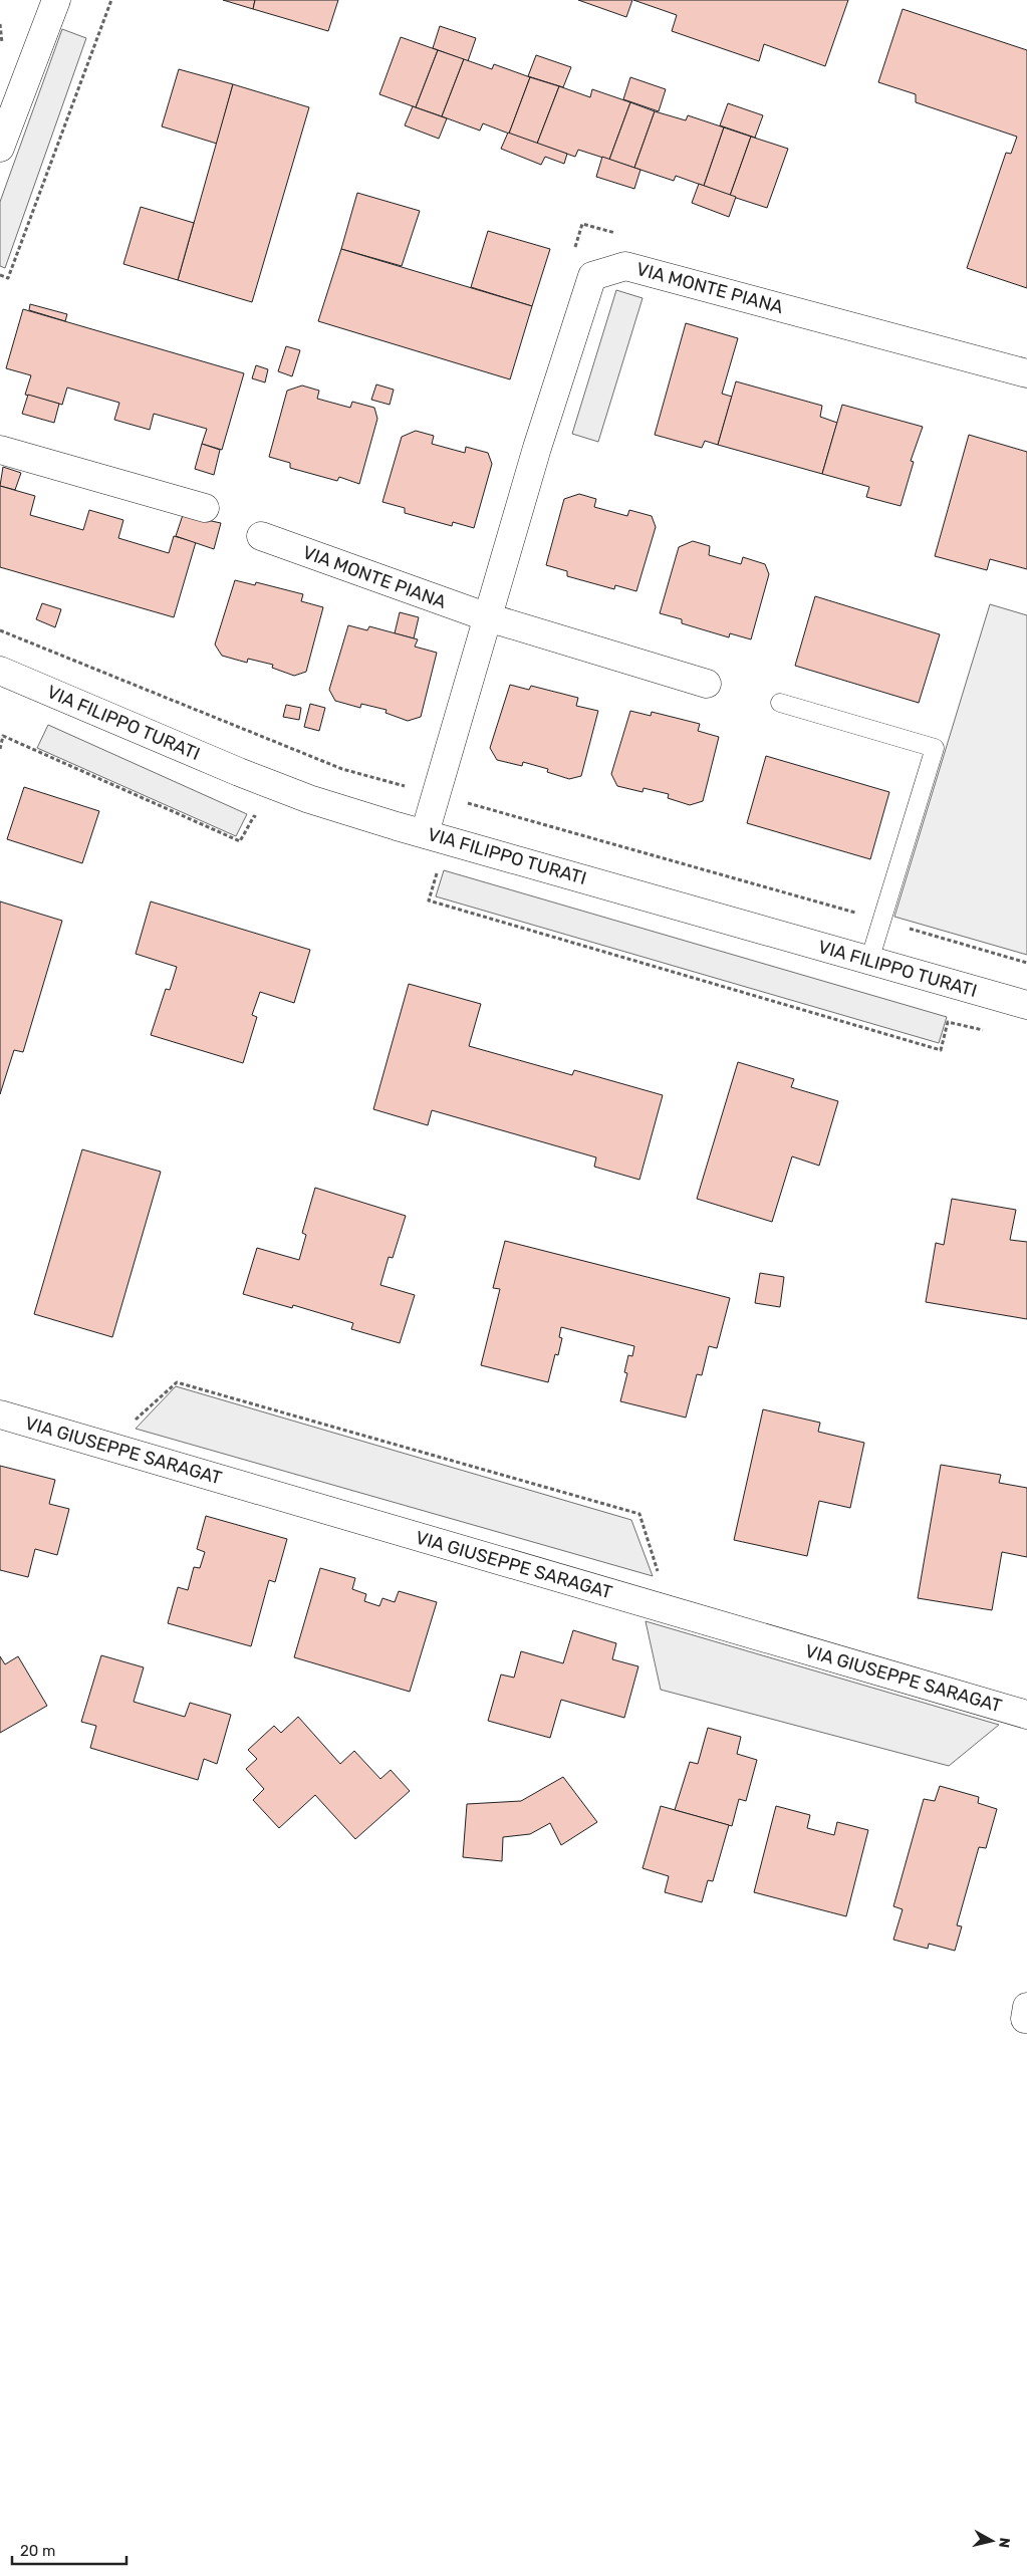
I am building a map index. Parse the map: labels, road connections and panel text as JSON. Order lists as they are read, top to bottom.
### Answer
{
  "streets": {
    "street": ["VIA MONTE PIANA", "VIA FILIPPO TURATI", "VIA GIUSEPPE SARAGAT"]
  },
  "crossings": [
    ["VIA MONTE PIANA", "VIA FILIPPO TURATI"]
  ],
  "scale_bar": "20 m",
  "north": "right"
}
